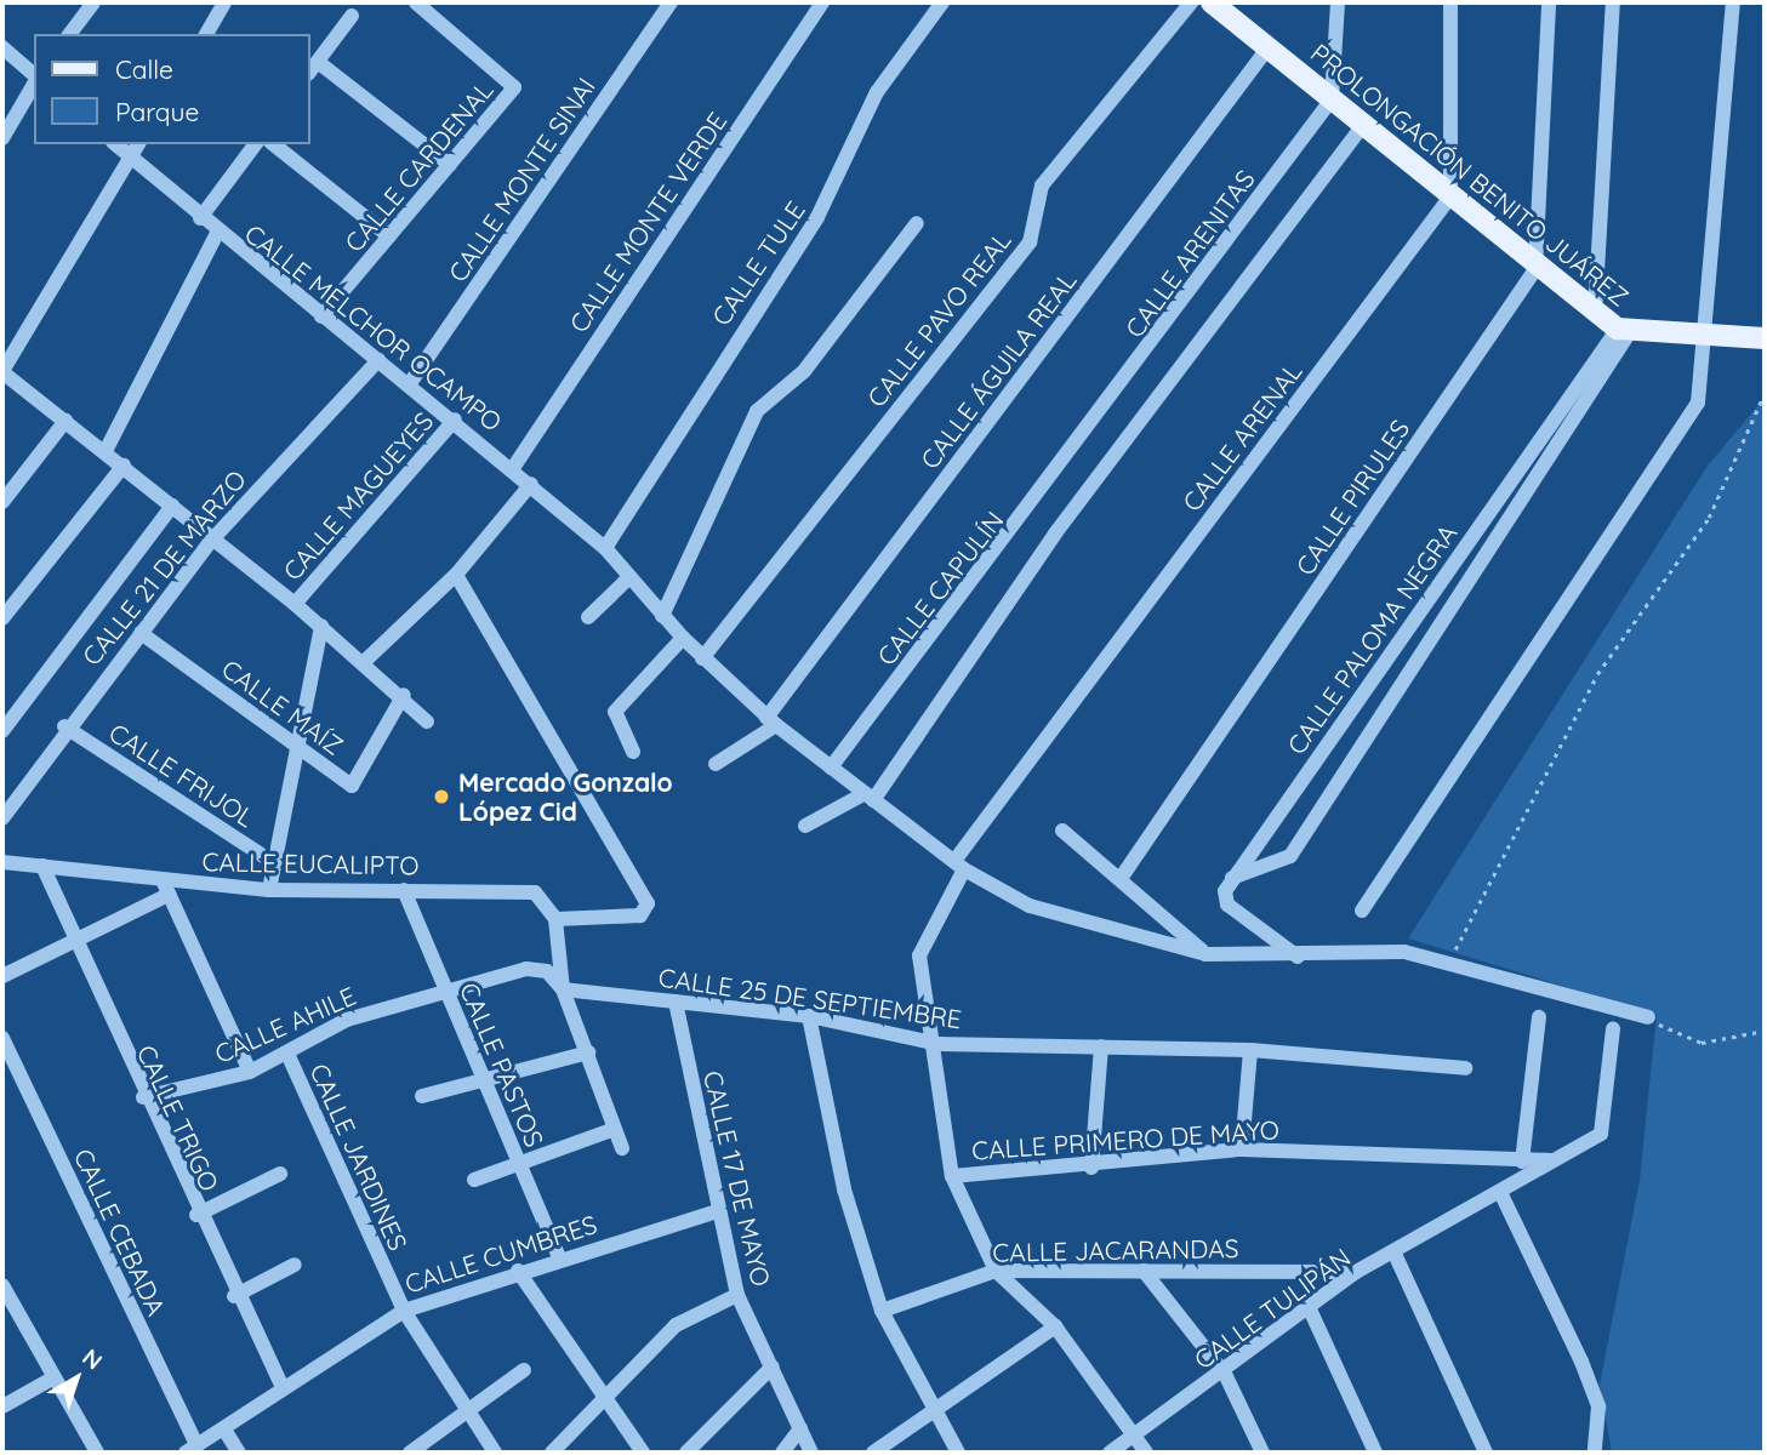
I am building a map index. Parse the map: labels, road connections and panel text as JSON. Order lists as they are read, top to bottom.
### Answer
{
  "streets": {
    "main road": ["PROLONGACIÓN BENITO JUÁREZ"],
    "street": [
      "CALLE CARDENAL",
      "CALLE MONTE SINAI",
      "CALLE MONTE VERDE",
      "CALLE ARENITAS",
      "CALLE TULE",
      "CALLE PAVO REAL",
      "CALLE MELCHOR OCAMPO",
      "CALLE ÁGUILA REAL",
      "CALLE ARENAL",
      "CALLE MAGUEYES",
      "CALLE PIRULES",
      "CALLE 21 DE MARZO",
      "CALLE CAPULÍN",
      "CALLE PALOMA NEGRA",
      "CALLE MAÍZ",
      "CALLE FRIJOL",
      "CALLE EUCALIPTO",
      "CALLE 25 DE SEPTIEMBRE",
      "CALLE AHILE",
      "CALLE PASTOS",
      "CALLE TRIGO",
      "CALLE PRIMERO DE MAYO",
      "CALLE JARDINES",
      "CALLE 17 DE MAYO",
      "CALLE CEBADA",
      "CALLE JACARANDAS",
      "CALLE CUMBRES",
      "CALLE TULIPÁN"
    ]
  },
  "crossings": [
    ["CALLE CARDENAL", "CALLE MELCHOR OCAMPO"],
    ["PROLONGACIÓN BENITO JUÁREZ", "CALLE ARENITAS"],
    ["PROLONGACIÓN BENITO JUÁREZ", "CALLE ÁGUILA REAL"],
    ["PROLONGACIÓN BENITO JUÁREZ", "CALLE ARENAL"],
    ["PROLONGACIÓN BENITO JUÁREZ", "CALLE PIRULES"],
    ["PROLONGACIÓN BENITO JUÁREZ", "CALLE PALOMA NEGRA"],
    ["CALLE MONTE SINAI", "CALLE MELCHOR OCAMPO"],
    ["CALLE MONTE VERDE", "CALLE MELCHOR OCAMPO"],
    ["CALLE ARENITAS", "CALLE CAPULÍN"],
    ["CALLE TULE", "CALLE MELCHOR OCAMPO"],
    ["CALLE PAVO REAL", "CALLE MELCHOR OCAMPO"],
    ["CALLE MELCHOR OCAMPO", "CALLE ÁGUILA REAL"],
    ["CALLE MELCHOR OCAMPO", "CALLE ARENAL"],
    ["CALLE MELCHOR OCAMPO", "CALLE MAGUEYES"],
    ["CALLE MELCHOR OCAMPO", "CALLE 21 DE MARZO"],
    ["CALLE MELCHOR OCAMPO", "CALLE CAPULÍN"],
    ["CALLE ARENAL", "CALLE 25 DE SEPTIEMBRE"],
    ["CALLE ARENAL", "CALLE PRIMERO DE MAYO"],
    ["CALLE ARENAL", "CALLE JACARANDAS"],
    ["CALLE 21 DE MARZO", "CALLE MAÍZ"],
    ["CALLE 21 DE MARZO", "CALLE FRIJOL"],
    ["CALLE EUCALIPTO", "CALLE AHILE"],
    ["CALLE EUCALIPTO", "CALLE PASTOS"],
    ["CALLE 25 DE SEPTIEMBRE", "CALLE AHILE"],
    ["CALLE 25 DE SEPTIEMBRE", "CALLE 17 DE MAYO"],
    ["CALLE AHILE", "CALLE PASTOS"],
    ["CALLE AHILE", "CALLE TRIGO"],
    ["CALLE AHILE", "CALLE JARDINES"],
    ["CALLE PASTOS", "CALLE CUMBRES"],
    ["CALLE TRIGO", "CALLE CUMBRES"],
    ["CALLE PRIMERO DE MAYO", "CALLE TULIPÁN"],
    ["CALLE JARDINES", "CALLE CUMBRES"],
    ["CALLE 17 DE MAYO", "CALLE CUMBRES"],
    ["CALLE CEBADA", "CALLE CUMBRES"],
    ["CALLE JACARANDAS", "CALLE TULIPÁN"]
  ],
  "places": ["Mercado Gonzalo López Cid"],
  "legend": ["Calle", "Parque"],
  "north": "top right"
}
